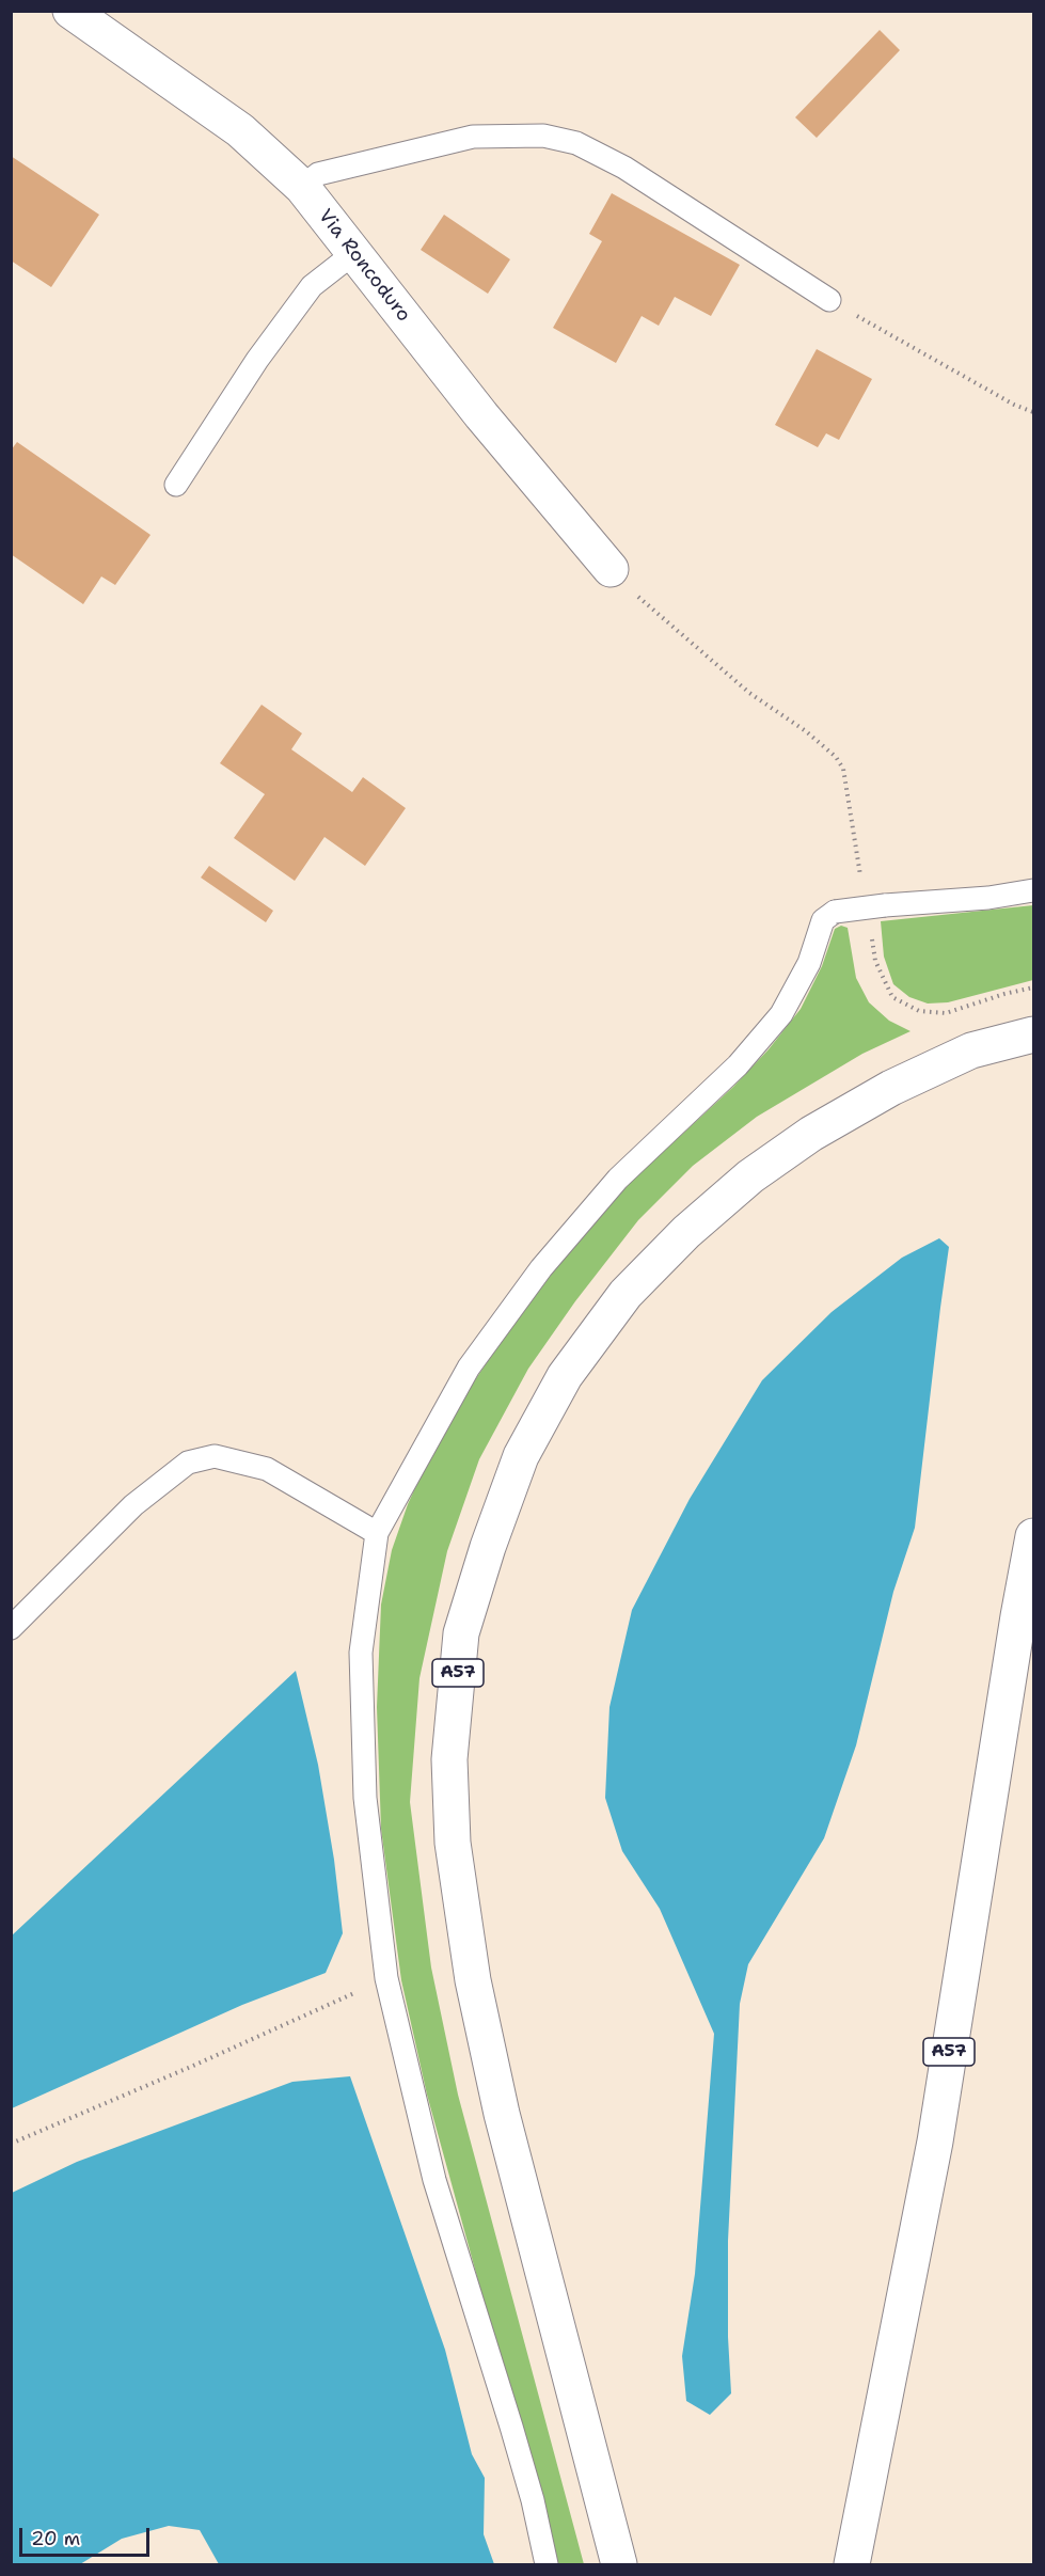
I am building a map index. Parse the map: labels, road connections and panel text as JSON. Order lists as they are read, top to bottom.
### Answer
{
  "streets": {
    "main road": ["Via Roncoduro", "A57"]
  },
  "scale_bar": "20 m"
}
